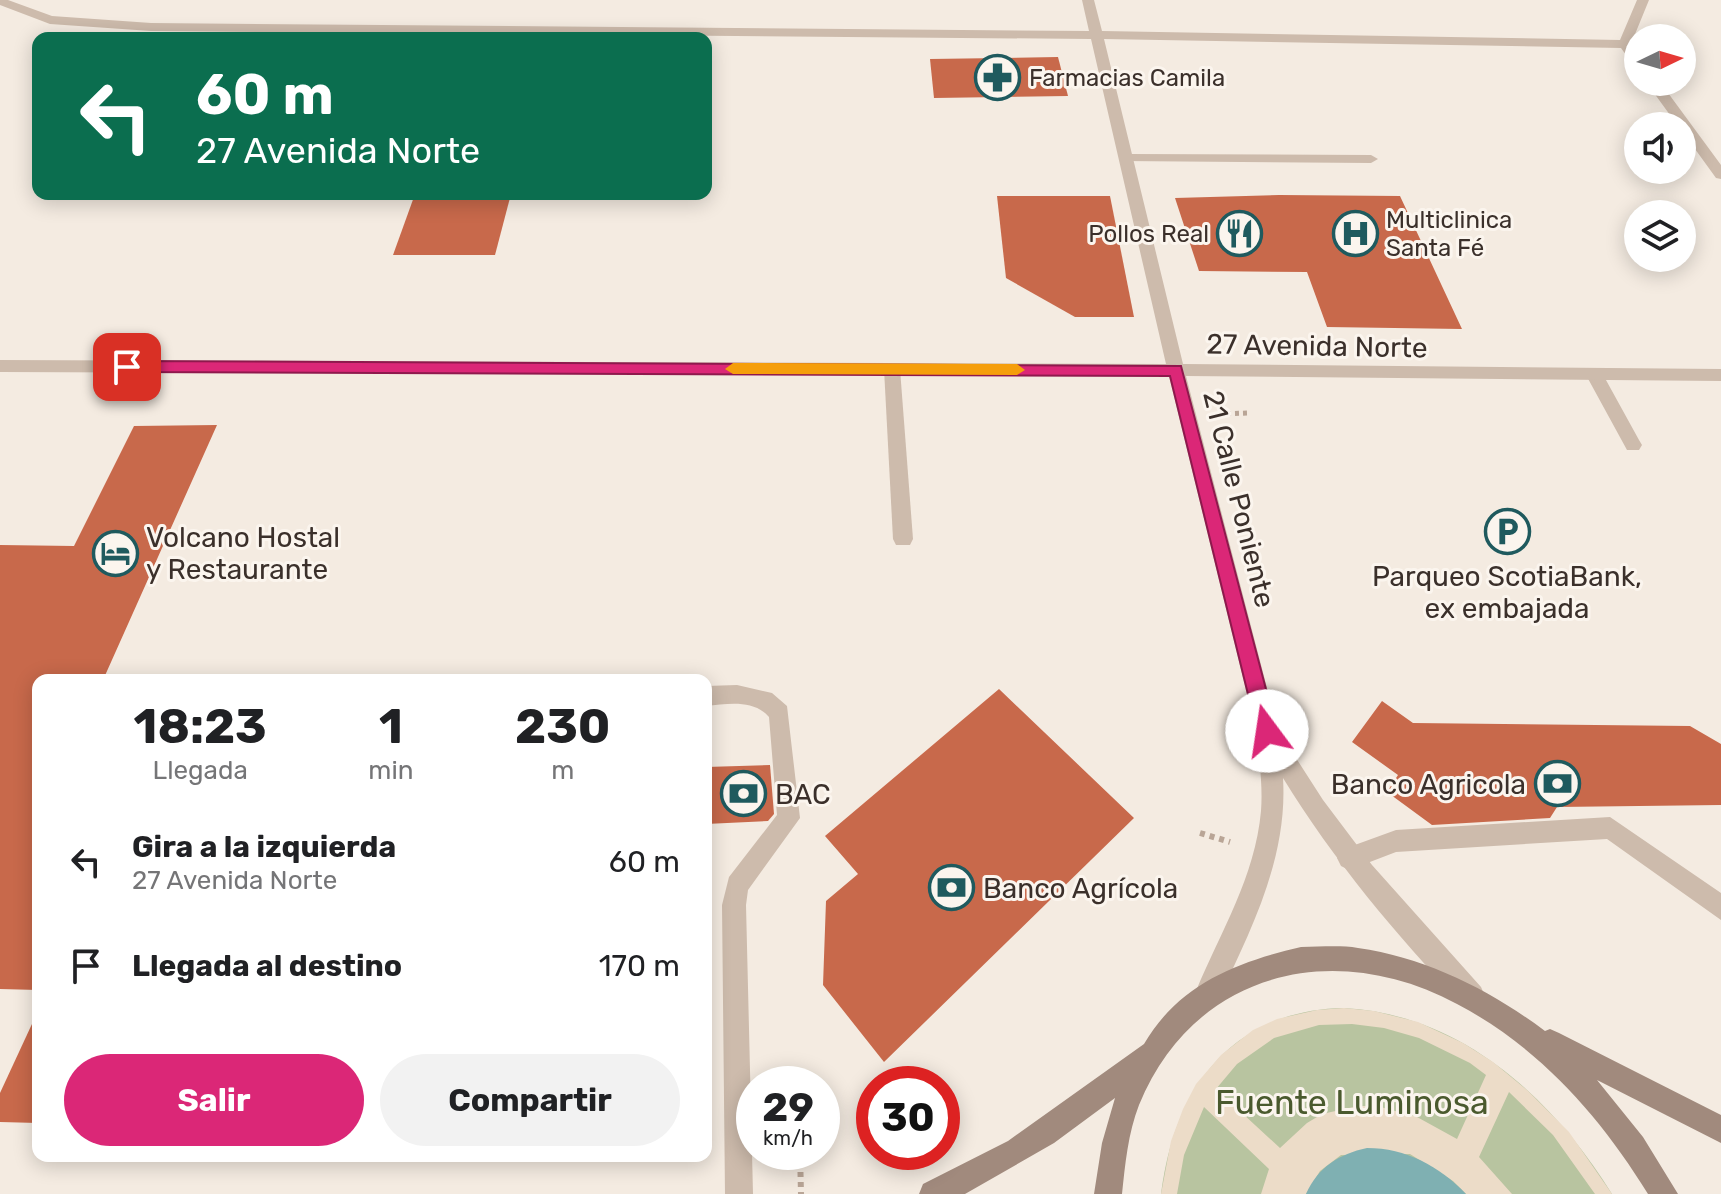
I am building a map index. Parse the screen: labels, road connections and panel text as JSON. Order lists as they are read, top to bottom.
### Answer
{
  "streets": {
    "street": ["27 Avenida Norte", "21 Calle Poniente"]
  },
  "crossings": [
    ["27 Avenida Norte", "21 Calle Poniente"]
  ],
  "parks": ["Fuente Luminosa"],
  "places": {
    "pharmacy": ["Farmacias Camila"],
    "restaurant": ["Pollos Real"],
    "hospital": ["Multiclinica Santa Fé"],
    "parking": ["Parqueo ScotiaBank, ex embajada"],
    "hotel": ["Volcano Hostal y Restaurante"],
    "bank": ["Banco Agricola", "BAC", "Banco Agrícola"]
  },
  "north": "right",
  "page": {
    "turn": ["60 m", "27 Avenida Norte"],
    "eta": [
      "18:23",
      "Llegada",
      "1",
      "min",
      "230",
      "m"
    ],
    "list": [
      {
        "name": "Gira a la izquierda",
        "note": "27 Avenida Norte",
        "value": "60 m"
      },
      {
        "name": "Llegada al destino",
        "value": "170 m"
      }
    ],
    "buttons": ["Salir", "Compartir"],
    "speed": "29 km/h",
    "limit": "30"
  }
}
